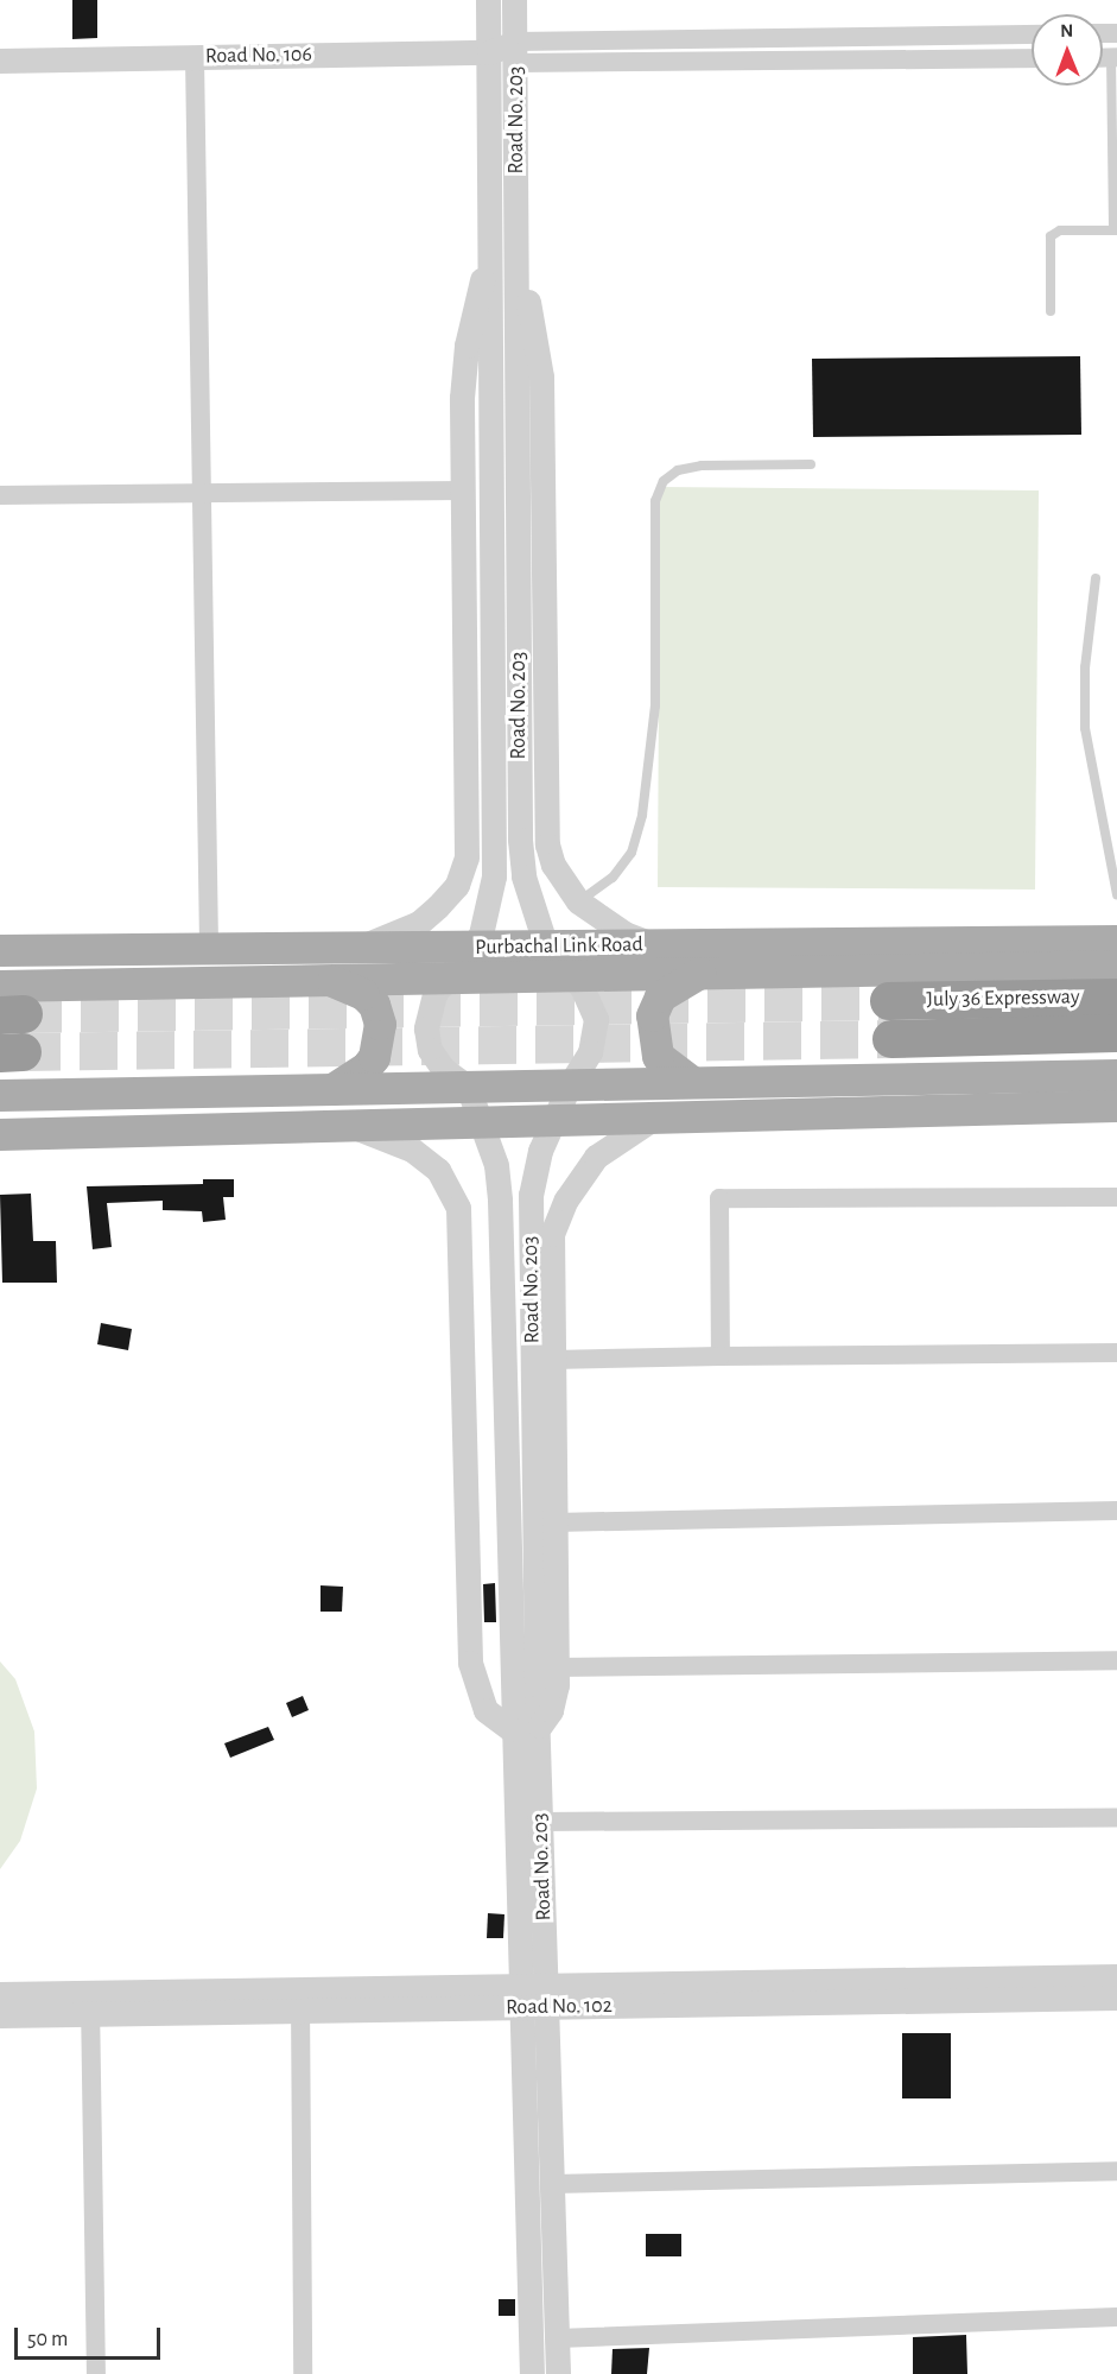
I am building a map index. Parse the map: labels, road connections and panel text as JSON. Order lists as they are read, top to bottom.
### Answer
{
  "streets": {
    "highway": ["July 36 Expressway"],
    "main road": ["Purbachal Link Road"],
    "street": ["Road No. 106", "Road No. 203", "Road No. 102"]
  },
  "crossings": [
    ["Road No. 106", "Road No. 203"],
    ["Road No. 203", "Purbachal Link Road"],
    ["Road No. 203", "Road No. 102"]
  ],
  "scale_bar": "50 m",
  "north": "top"
}
